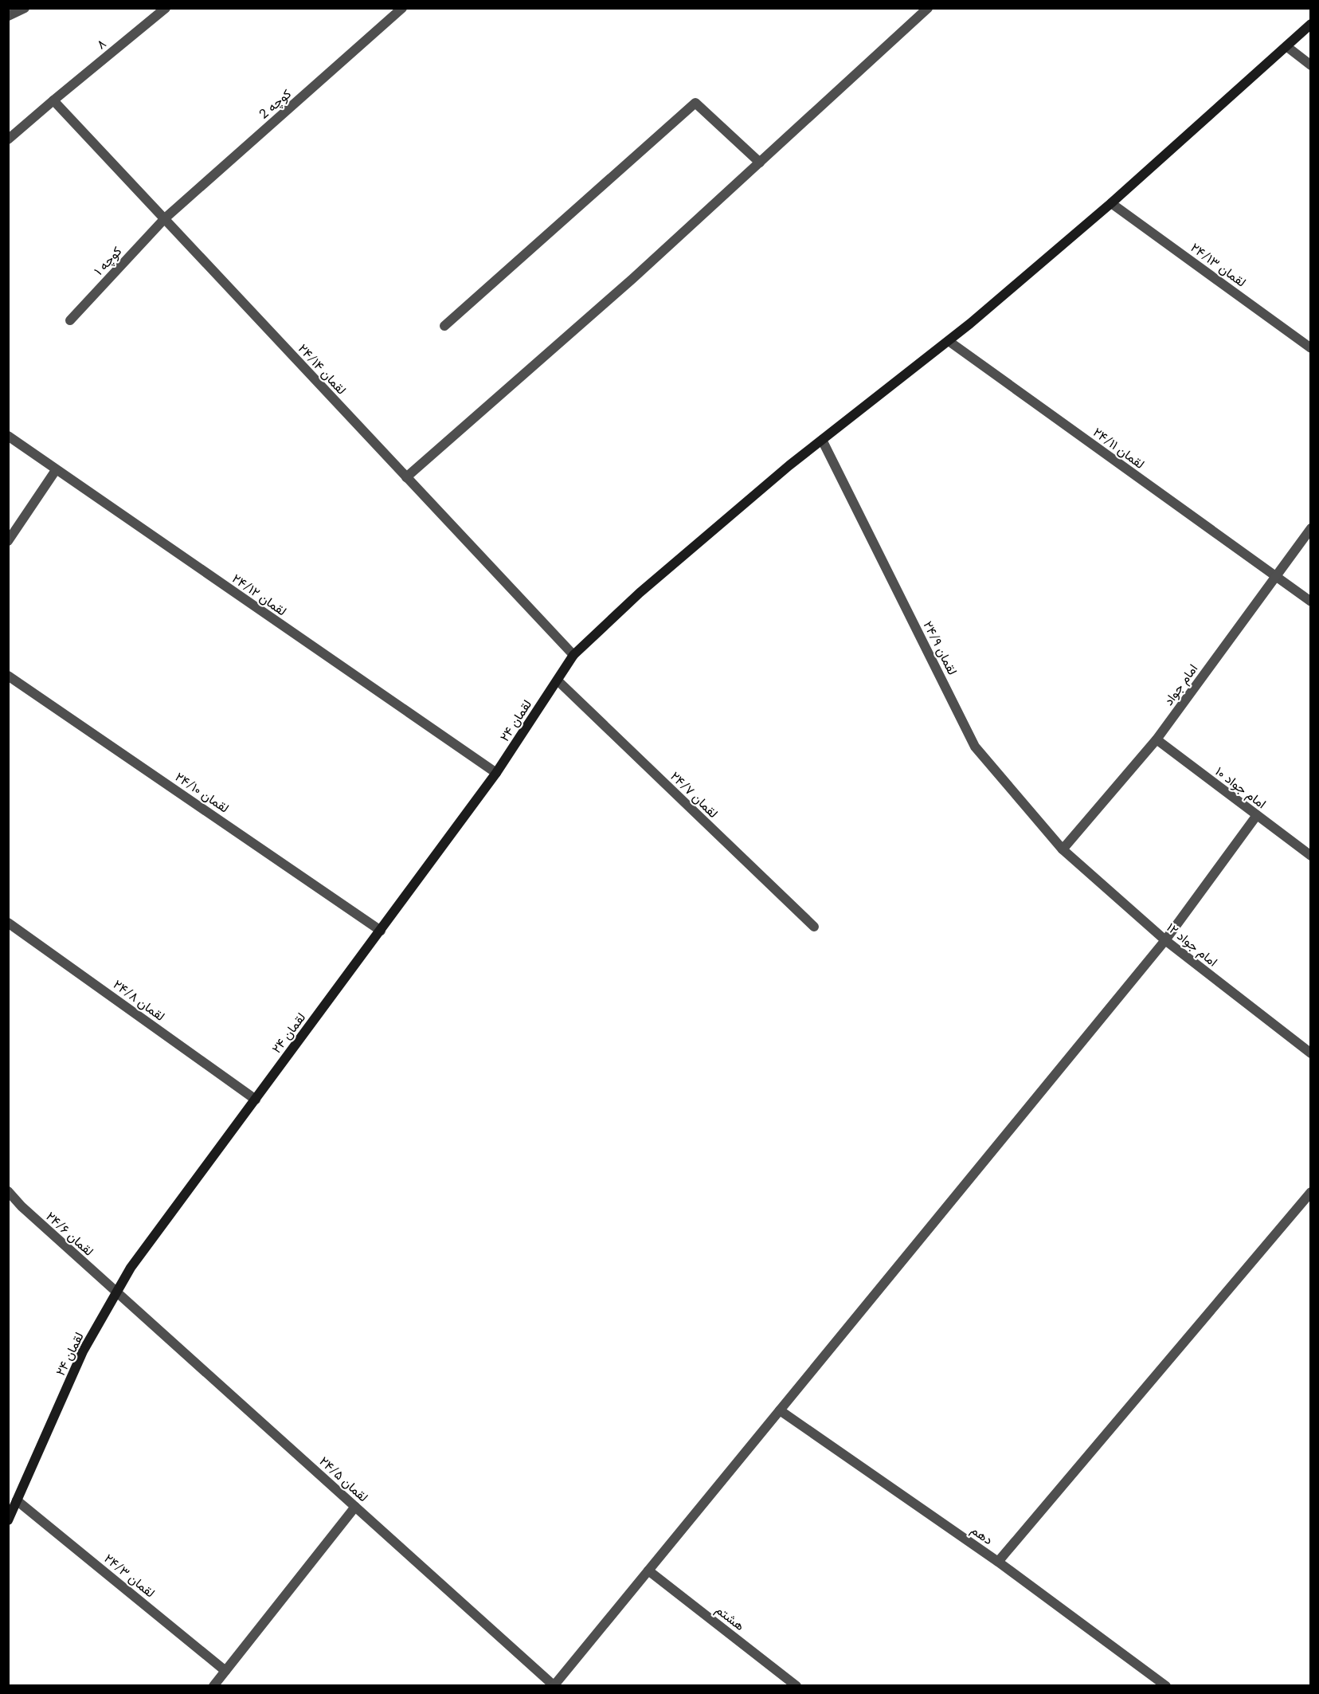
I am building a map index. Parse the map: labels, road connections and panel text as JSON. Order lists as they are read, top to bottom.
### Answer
{
  "streets": {
    "street": [
      "۸",
      "کوچه 2",
      "کوچه ۱",
      "لقمان ۲۴/۱۳",
      "لقمان ۲۴/۱۴",
      "لقمان ۲۴/۱۱",
      "لقمان ۲۴/۱۲",
      "لقمان ۲۴/۹",
      "امام جواد",
      "لقمان ۲۴",
      "امام جواد ۱۰",
      "لقمان ۲۴/۱۰",
      "لقمان ۲۴/۷",
      "امام جواد ۱۲",
      "لقمان ۲۴/۸",
      "لقمان ۲۴/۶",
      "لقمان ۲۴/۵",
      "دهم",
      "لقمان ۲۴/۳",
      "هشتم"
    ]
  },
  "crossings": [
    ["۸", "لقمان ۲۴/۱۴"],
    ["کوچه 2", "کوچه ۱"],
    ["کوچه 2", "لقمان ۲۴/۱۴"],
    ["کوچه ۱", "لقمان ۲۴/۱۴"],
    ["لقمان ۲۴/۱۳", "لقمان ۲۴"],
    ["لقمان ۲۴/۱۴", "لقمان ۲۴"],
    ["لقمان ۲۴/۱۱", "امام جواد"],
    ["لقمان ۲۴/۱۱", "لقمان ۲۴"],
    ["لقمان ۲۴/۱۲", "لقمان ۲۴"],
    ["لقمان ۲۴/۹", "امام جواد"],
    ["لقمان ۲۴/۹", "لقمان ۲۴"],
    ["لقمان ۲۴/۹", "امام جواد ۱۲"],
    ["امام جواد", "امام جواد ۱۰"],
    ["امام جواد", "امام جواد ۱۲"],
    ["لقمان ۲۴", "لقمان ۲۴/۱۰"],
    ["لقمان ۲۴", "لقمان ۲۴/۷"],
    ["لقمان ۲۴", "لقمان ۲۴/۸"],
    ["لقمان ۲۴", "لقمان ۲۴/۶"],
    ["لقمان ۲۴", "لقمان ۲۴/۵"],
    ["لقمان ۲۴", "لقمان ۲۴/۳"],
    ["لقمان ۲۴/۶", "لقمان ۲۴/۵"]
  ]
}
